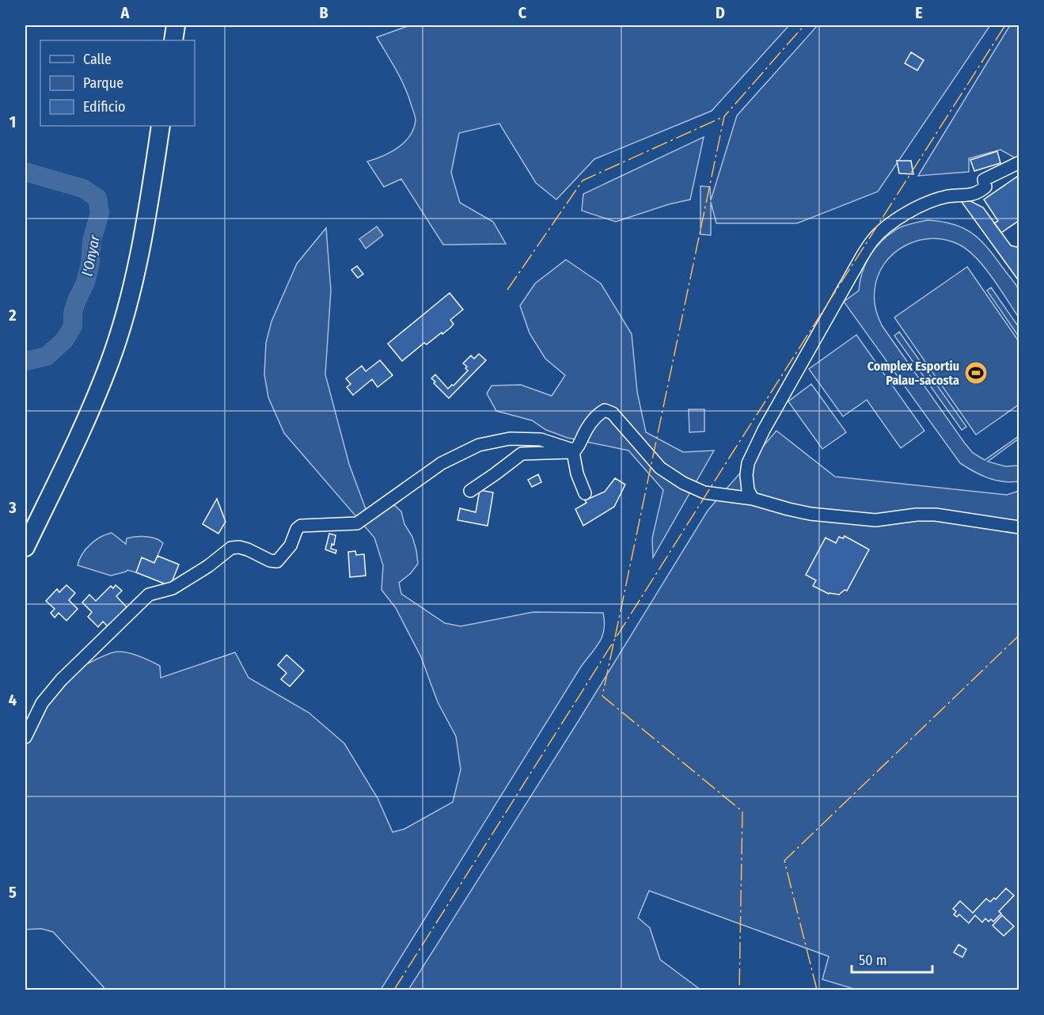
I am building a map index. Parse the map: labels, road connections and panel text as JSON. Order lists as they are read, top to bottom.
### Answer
{
  "water": ["l'Onyar"],
  "places": {
    "sports": ["Complex Esportiu Palau-sacosta"]
  },
  "legend": ["Calle", "Parque", "Edificio"],
  "scale_bar": "50 m",
  "grid": {
    "columns": [
      "A",
      "B",
      "C",
      "D",
      "E"
    ],
    "rows": [
      "1",
      "2",
      "3",
      "4",
      "5"
    ]
  }
}
